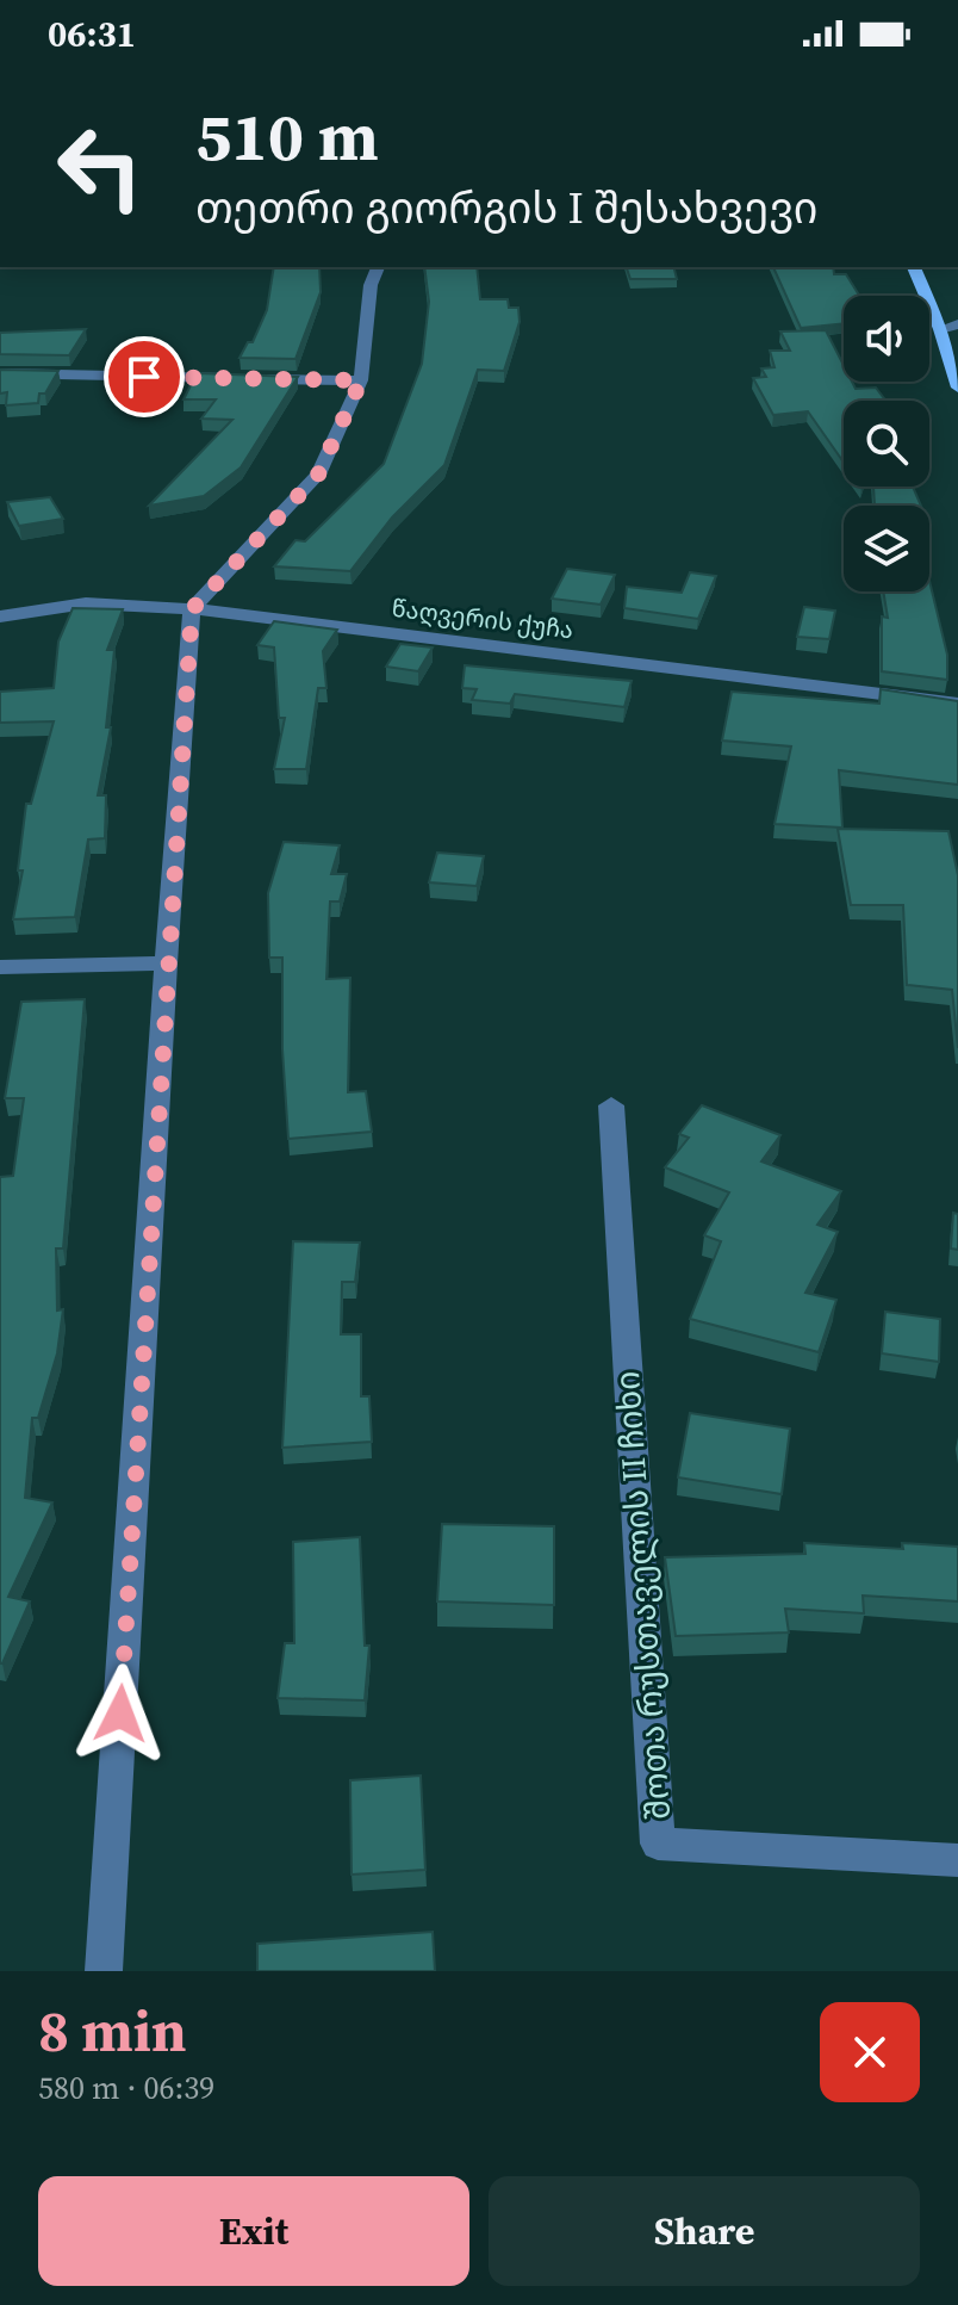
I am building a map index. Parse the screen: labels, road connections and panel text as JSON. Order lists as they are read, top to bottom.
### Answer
{
  "streets": {
    "street": ["წაღვერის ქუჩა", "შოთა რუსთაველის II ჩიხი"]
  },
  "page": {
    "status": "06:31",
    "turn": ["510 m", "თეთრი გიორგის I შესახვევი"],
    "heading": ["8 min", "580 m · 06:39"],
    "buttons": ["Exit", "Share"]
  }
}
